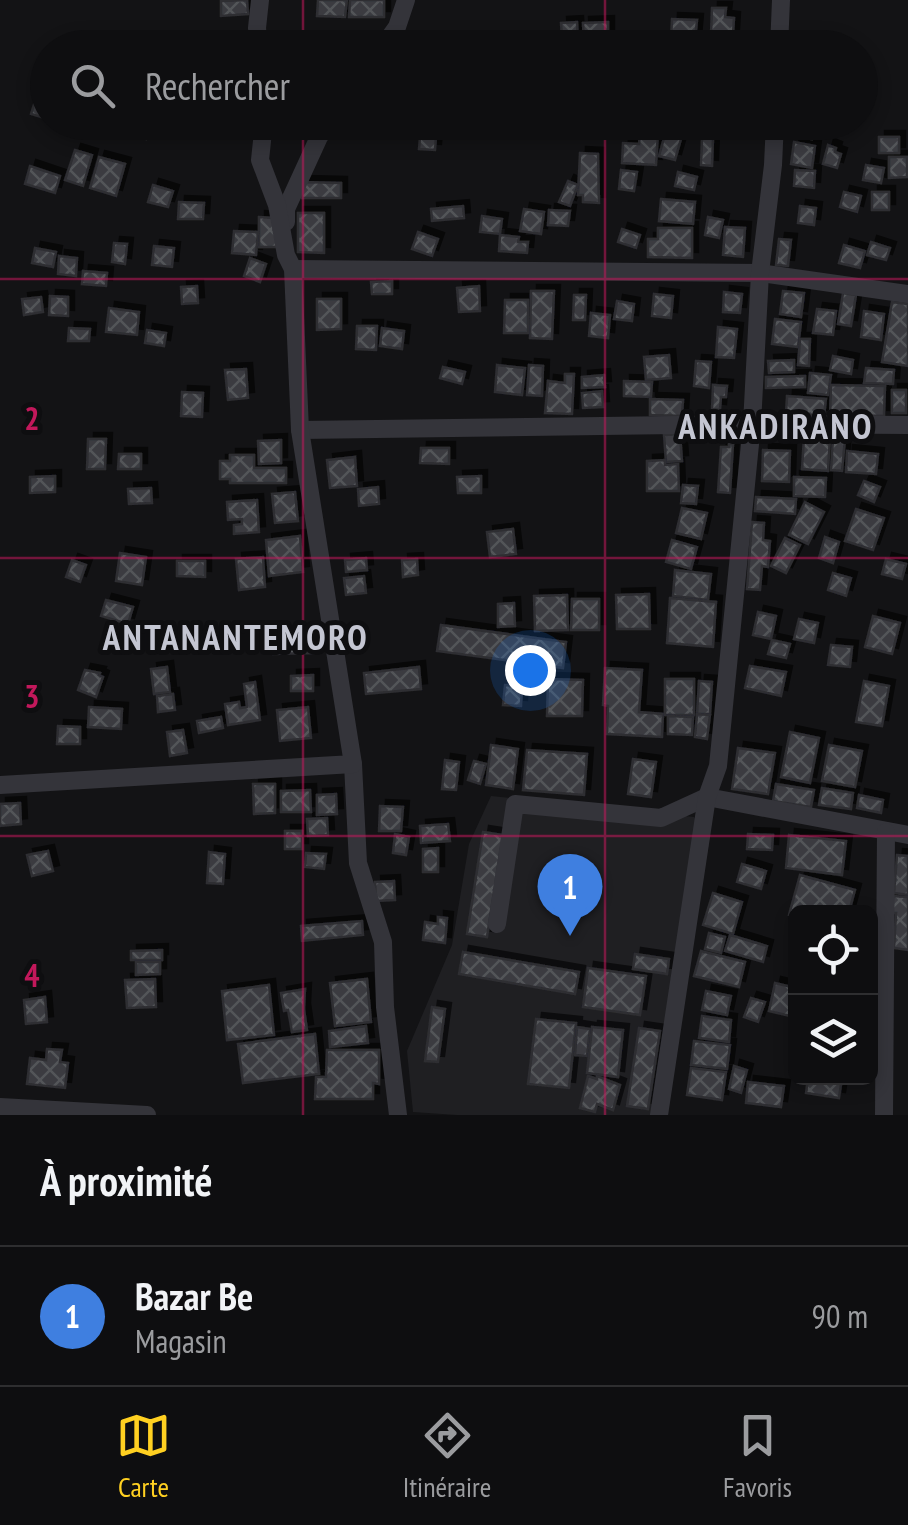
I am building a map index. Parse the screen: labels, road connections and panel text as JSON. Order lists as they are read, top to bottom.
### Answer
{
  "districts": ["ANKADIRANO", "ANTANANTEMORO"],
  "page": {
    "search": "Rechercher",
    "pins": "1",
    "heading": "À proximité",
    "list": [
      {
        "mark": "1",
        "name": "Bazar Be",
        "note": "Magasin",
        "value": "90 m"
      }
    ],
    "nav": ["Carte", "Itinéraire", "Favoris"]
  },
  "grid": {
    "rows": ["2", "3", "4"]
  }
}
